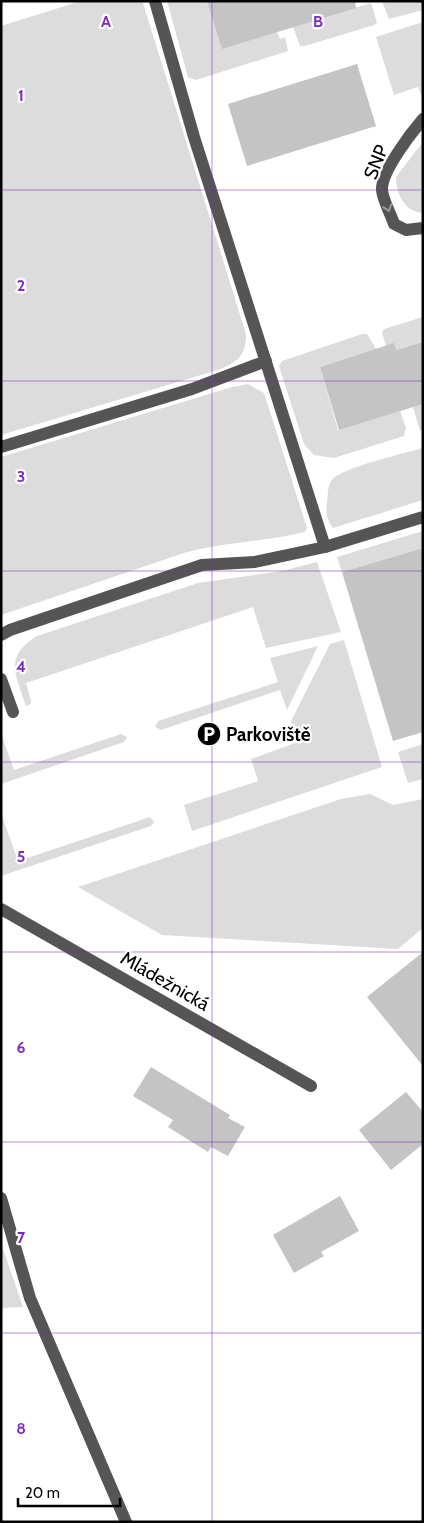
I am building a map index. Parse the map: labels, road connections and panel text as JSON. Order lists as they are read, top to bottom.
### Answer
{
  "streets": {
    "street": ["SNP", "Mládežnická"]
  },
  "places": {
    "parking": ["Parkoviště"]
  },
  "scale_bar": "20 m",
  "grid": {
    "columns": ["A", "B"],
    "rows": [
      "1",
      "2",
      "3",
      "4",
      "5",
      "6",
      "7",
      "8"
    ]
  }
}
